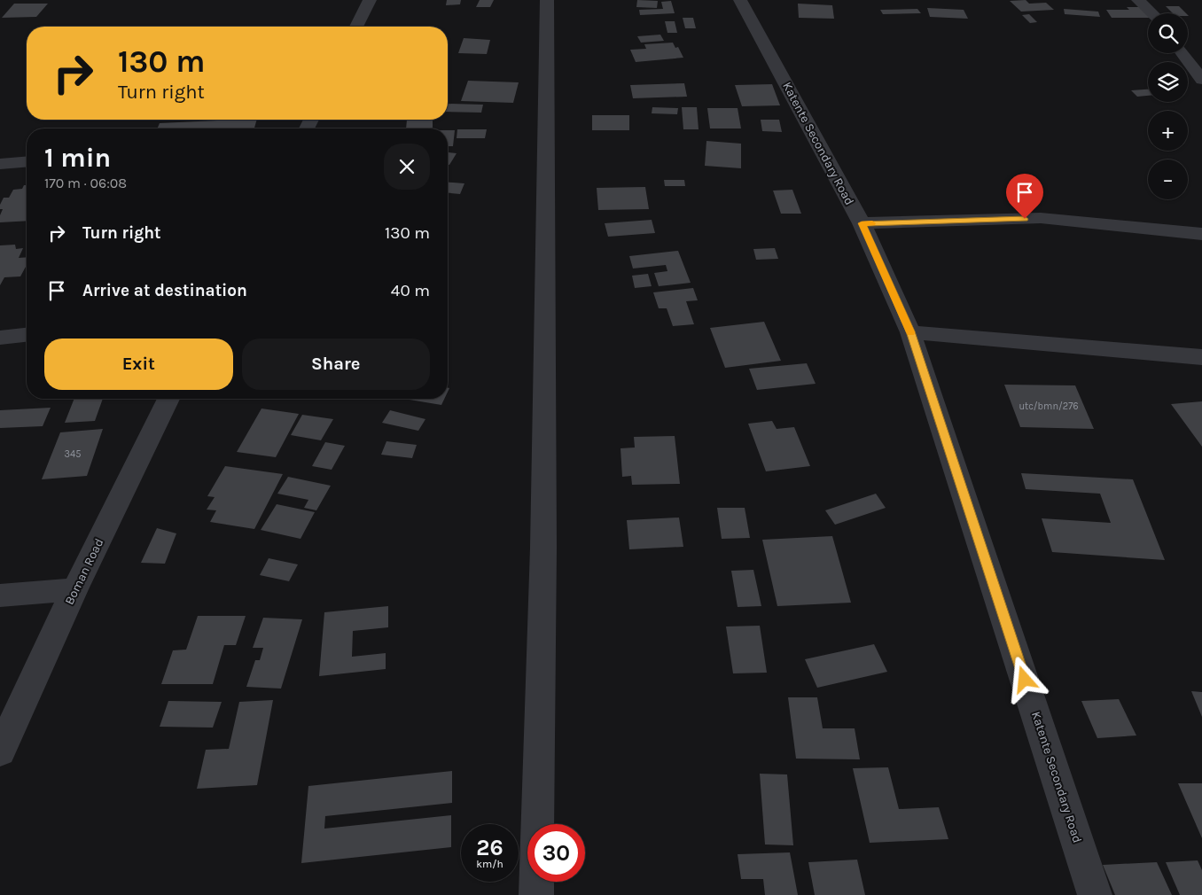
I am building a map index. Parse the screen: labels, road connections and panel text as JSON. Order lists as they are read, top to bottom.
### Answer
{
  "streets": {
    "street": ["Katente Secondary Road", "Boman Road"]
  },
  "house_numbers": ["utc/bmn/276", "345"],
  "page": {
    "map_buttons": ["+", "−"],
    "turn": ["130 m", "Turn right"],
    "heading": ["1 min", "170 m · 06:08"],
    "list": [
      {
        "name": "Turn right",
        "value": "130 m"
      },
      {
        "name": "Arrive at destination",
        "value": "40 m"
      }
    ],
    "buttons": ["Exit", "Share"],
    "speed": "26 km/h",
    "limit": "30"
  }
}
